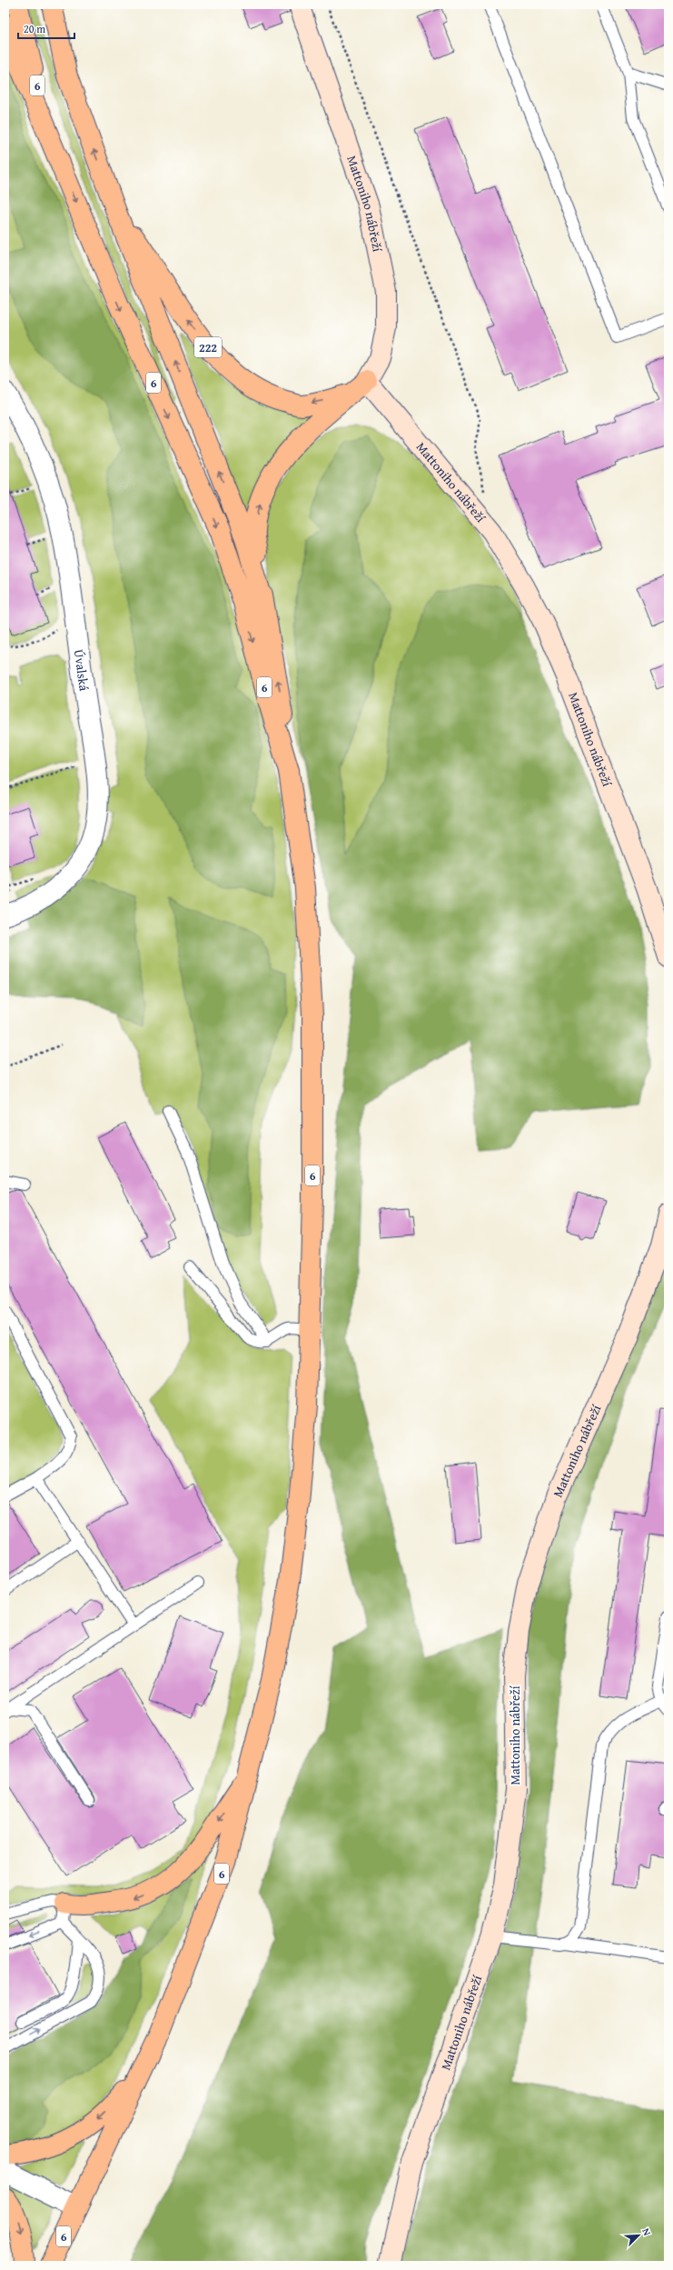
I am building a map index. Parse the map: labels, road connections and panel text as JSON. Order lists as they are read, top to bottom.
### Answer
{
  "streets": {
    "main road": ["6", "Mattoniho nábřeží", "222"],
    "street": ["Úvalská"]
  },
  "crossings": [
    ["6", "222"],
    ["Mattoniho nábřeží", "222"]
  ],
  "scale_bar": "20 m",
  "north": "top right"
}
